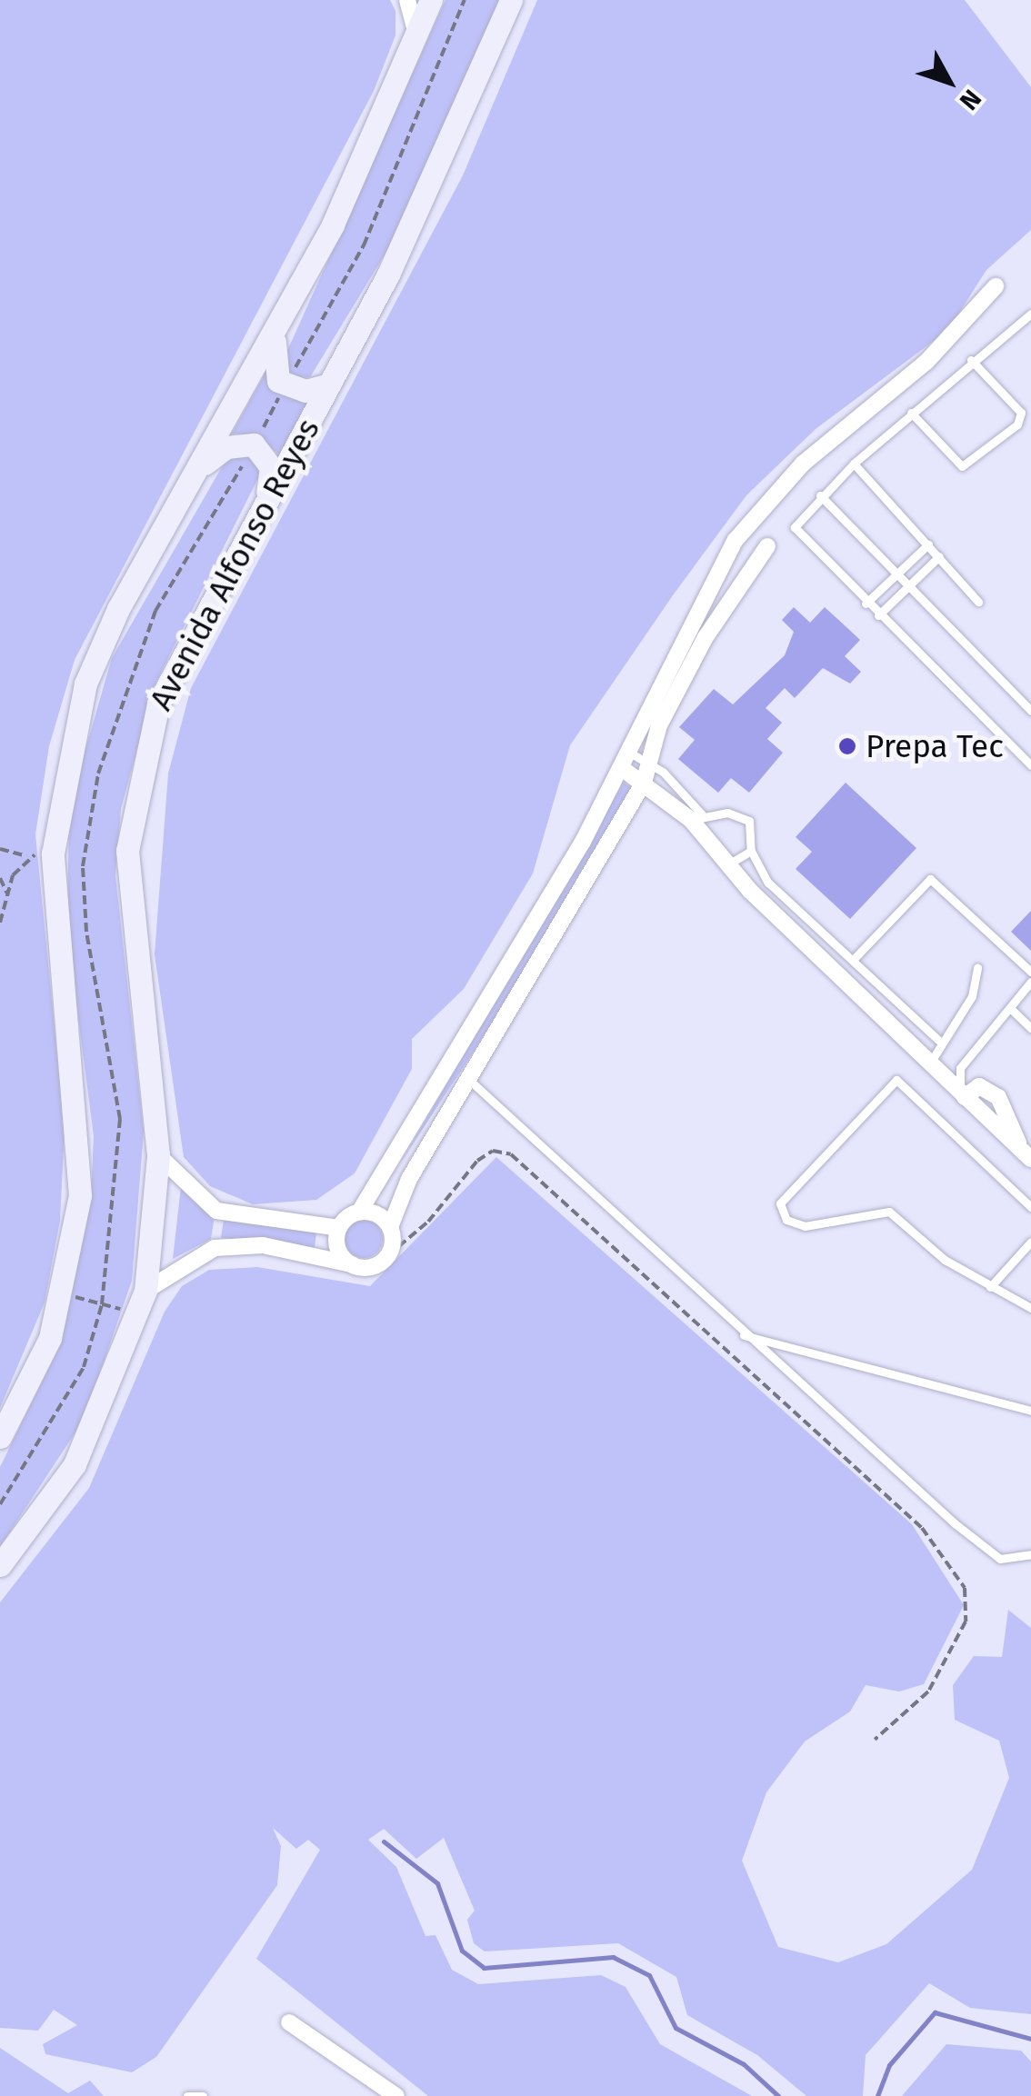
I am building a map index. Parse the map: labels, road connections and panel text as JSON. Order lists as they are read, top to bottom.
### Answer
{
  "streets": {
    "main road": ["Avenida Alfonso Reyes"]
  },
  "places": ["Prepa Tec"],
  "north": "bottom right"
}
